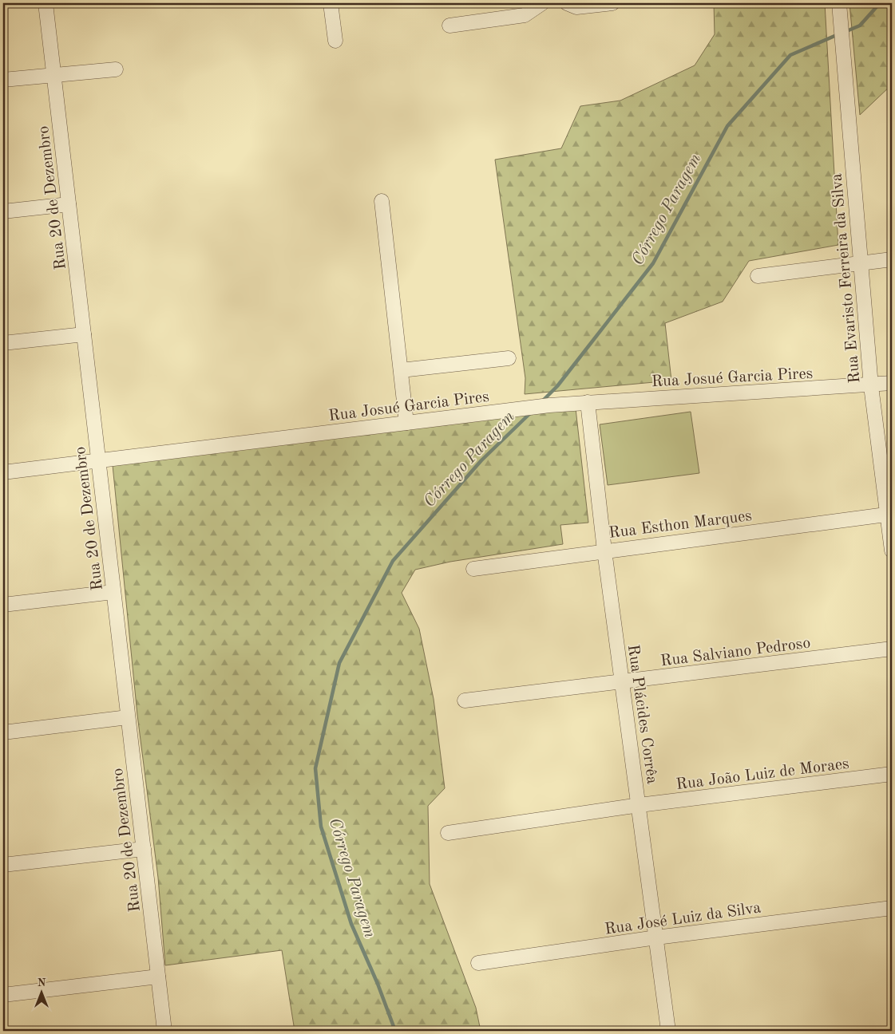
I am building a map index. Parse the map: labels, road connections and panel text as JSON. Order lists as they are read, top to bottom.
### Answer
{
  "streets": {
    "street": [
      "Rua 20 de Dezembro",
      "Rua Evaristo Ferreira da Silva",
      "Rua Josué Garcia Pires",
      "Rua Esthon Marques",
      "Rua Salviano Pedroso",
      "Rua Plácides Corrêa",
      "Rua João Luiz de Moraes",
      "Rua José Luiz da Silva"
    ]
  },
  "crossings": [
    ["Rua 20 de Dezembro", "Rua Josué Garcia Pires"],
    ["Rua Evaristo Ferreira da Silva", "Rua Josué Garcia Pires"],
    ["Rua Evaristo Ferreira da Silva", "Rua Esthon Marques"],
    ["Rua Josué Garcia Pires", "Rua Plácides Corrêa"],
    ["Rua Esthon Marques", "Rua Plácides Corrêa"],
    ["Rua Salviano Pedroso", "Rua Plácides Corrêa"],
    ["Rua Plácides Corrêa", "Rua João Luiz de Moraes"],
    ["Rua Plácides Corrêa", "Rua José Luiz da Silva"]
  ],
  "water": ["Córrego Paragem"],
  "north": "top"
}
